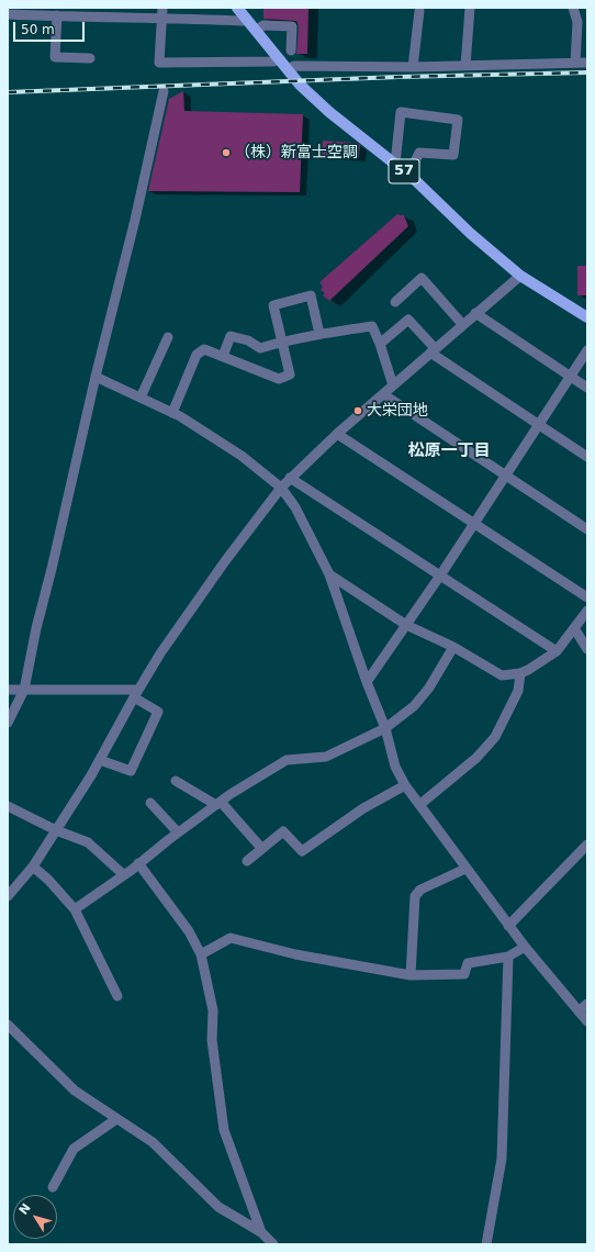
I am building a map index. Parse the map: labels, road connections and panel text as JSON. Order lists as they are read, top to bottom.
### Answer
{
  "streets": {
    "main road": ["57"]
  },
  "districts": ["松原一丁目"],
  "places": ["（株）新富士空調", "大栄団地"],
  "scale_bar": "50 m",
  "north": "top left"
}
